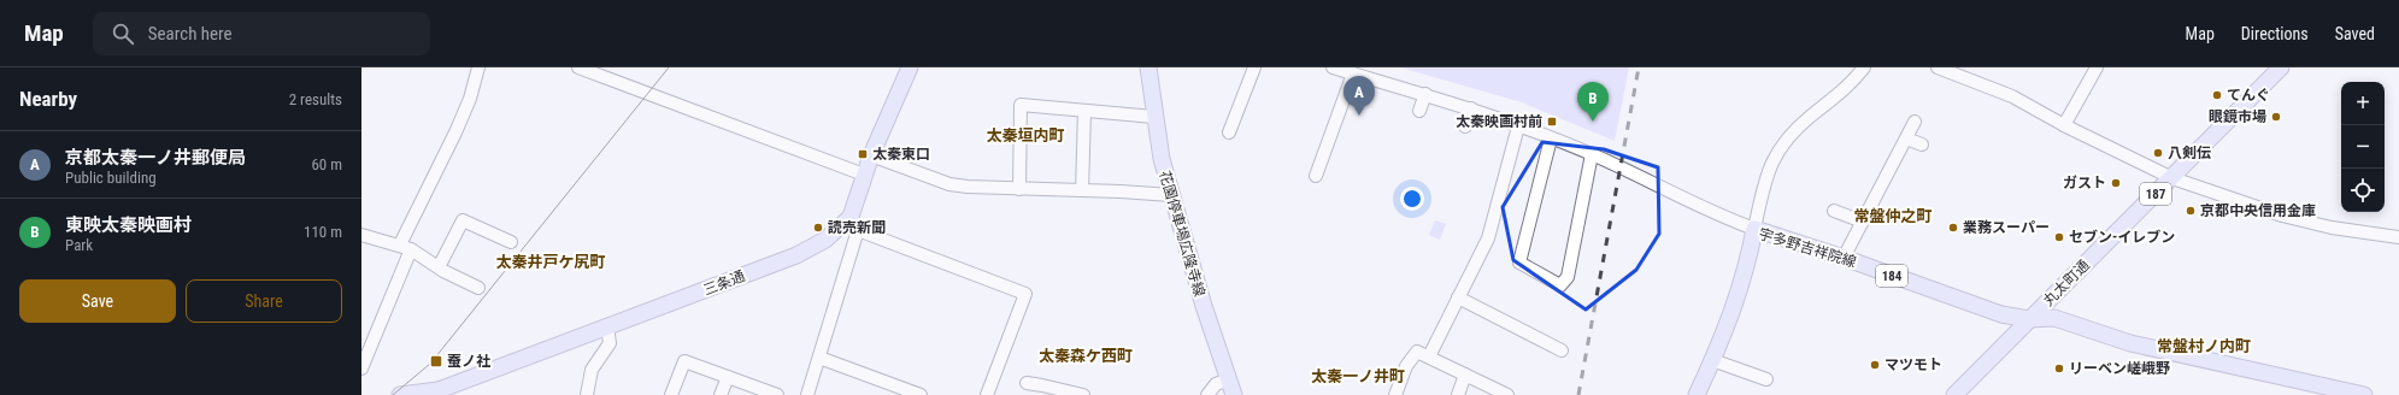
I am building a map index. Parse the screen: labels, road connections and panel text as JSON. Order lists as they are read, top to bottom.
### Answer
{
  "streets": {
    "main road": [
      "187",
      "花園停車場広隆寺線",
      "宇多野吉祥院線",
      "184",
      "三条通",
      "丸太町通"
    ]
  },
  "crossings": [
    ["宇多野吉祥院線", "丸太町通"]
  ],
  "districts": [
    "太秦垣内町",
    "常盤仲之町",
    "太秦井戸ケ尻町",
    "常盤村ノ内町",
    "太秦森ケ西町",
    "太秦一ノ井町"
  ],
  "places": {
    "other": [
      "てんぐ",
      "眼鏡市場",
      "八剣伝",
      "ガスト",
      "京都中央信用金庫",
      "読売新聞",
      "業務スーパー",
      "セブン-イレブン",
      "マツモト",
      "リーベン嵯峨野"
    ],
    "transit": ["太秦映画村前", "太秦東口", "蚕ノ社"]
  },
  "page": {
    "header": "Map",
    "search": "Search here",
    "nav": ["Map", "Directions", "Saved"],
    "heading": ["Nearby", "2 results"],
    "pins": ["A", "B"],
    "map_buttons": ["+", "−"],
    "list": [
      {
        "mark": "A",
        "name": "京都太秦一ノ井郵便局",
        "note": "Public building",
        "value": "60 m"
      },
      {
        "mark": "B",
        "name": "東映太秦映画村",
        "note": "Park",
        "value": "110 m"
      }
    ],
    "buttons": ["Save", "Share"]
  }
}
